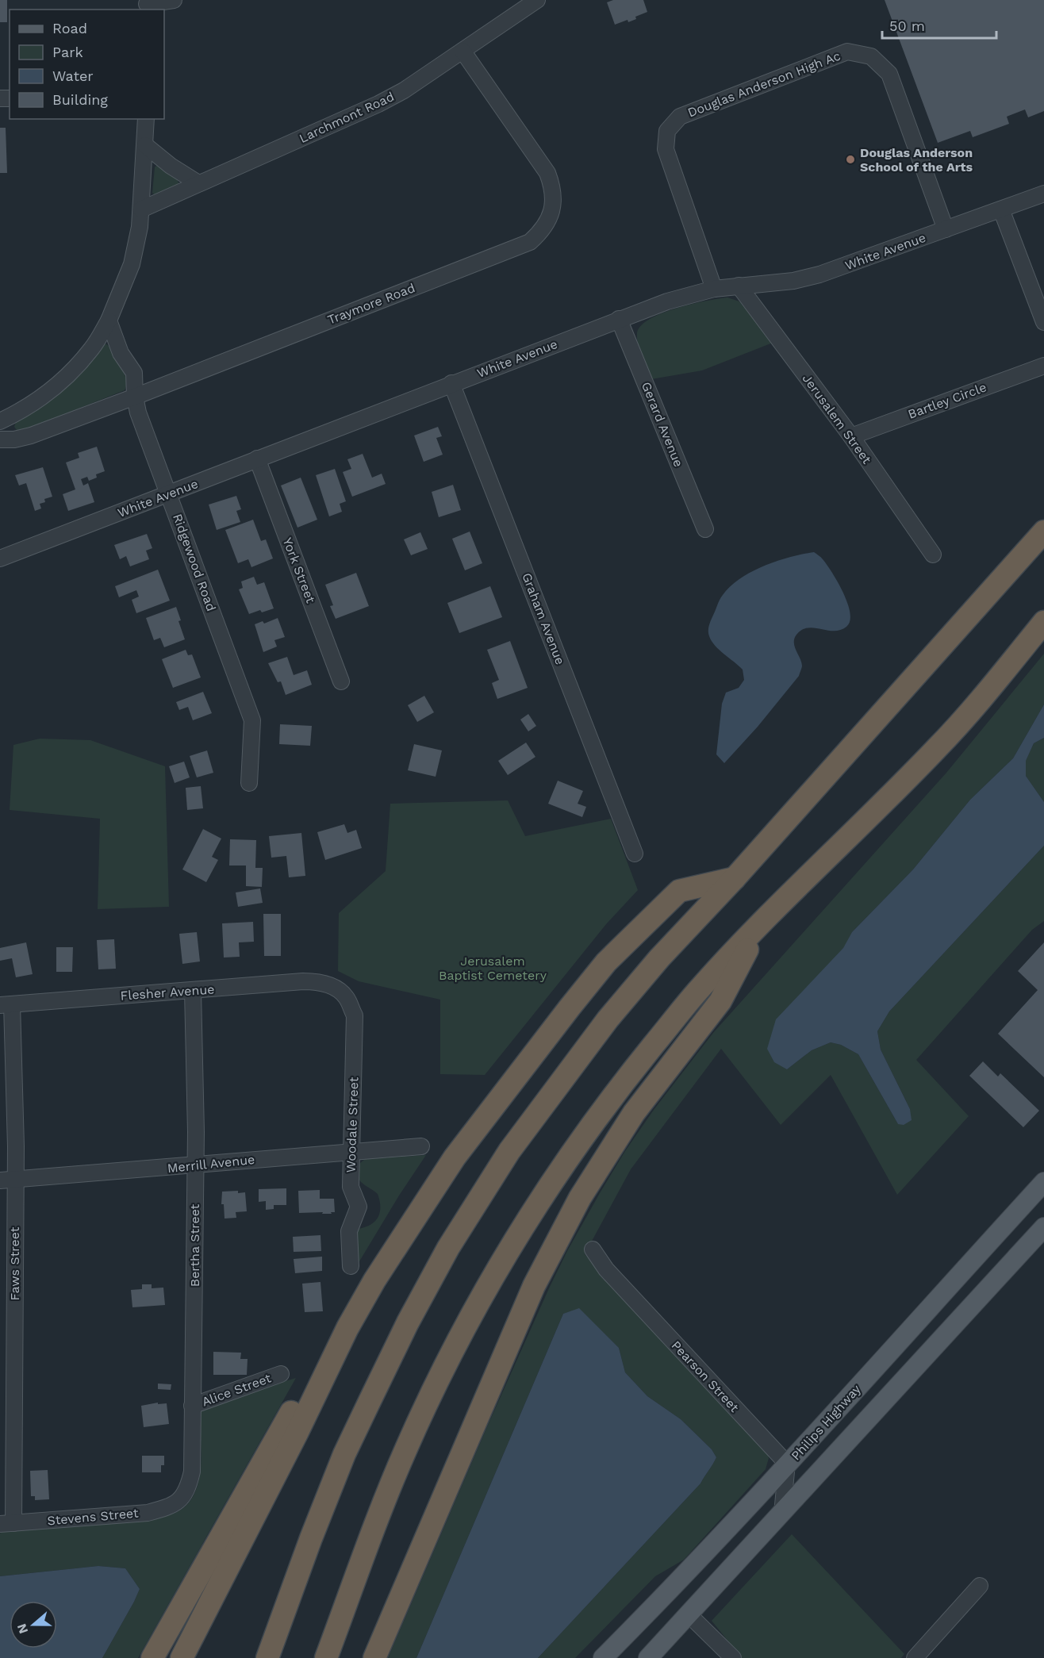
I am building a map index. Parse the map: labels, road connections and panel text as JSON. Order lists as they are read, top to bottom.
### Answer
{
  "streets": {
    "main road": ["Philips Highway"],
    "street": [
      "Douglas Anderson High Ac",
      "Larchmont Road",
      "White Avenue",
      "Traymore Road",
      "Bartley Circle",
      "Jerusalem Street",
      "Gerard Avenue",
      "Ridgewood Road",
      "York Street",
      "Graham Avenue",
      "Flesher Avenue",
      "Woodale Street",
      "Merrill Avenue",
      "Bertha Street",
      "Faws Street",
      "Pearson Street",
      "Alice Street",
      "Stevens Street"
    ]
  },
  "crossings": [
    ["Douglas Anderson High Ac", "White Avenue"],
    ["Larchmont Road", "Traymore Road"],
    ["White Avenue", "Jerusalem Street"],
    ["White Avenue", "Gerard Avenue"],
    ["White Avenue", "Ridgewood Road"],
    ["White Avenue", "York Street"],
    ["White Avenue", "Graham Avenue"],
    ["Traymore Road", "Ridgewood Road"],
    ["Bartley Circle", "Jerusalem Street"],
    ["Flesher Avenue", "Woodale Street"],
    ["Flesher Avenue", "Bertha Street"],
    ["Flesher Avenue", "Faws Street"],
    ["Woodale Street", "Merrill Avenue"],
    ["Merrill Avenue", "Bertha Street"],
    ["Merrill Avenue", "Faws Street"],
    ["Bertha Street", "Alice Street"],
    ["Bertha Street", "Stevens Street"],
    ["Faws Street", "Stevens Street"],
    ["Pearson Street", "Philips Highway"]
  ],
  "parks": ["Jerusalem Baptist Cemetery"],
  "places": ["Douglas Anderson School of the Arts"],
  "legend": [
    "Road",
    "Park",
    "Water",
    "Building"
  ],
  "scale_bar": "50 m",
  "north": "left"
}
